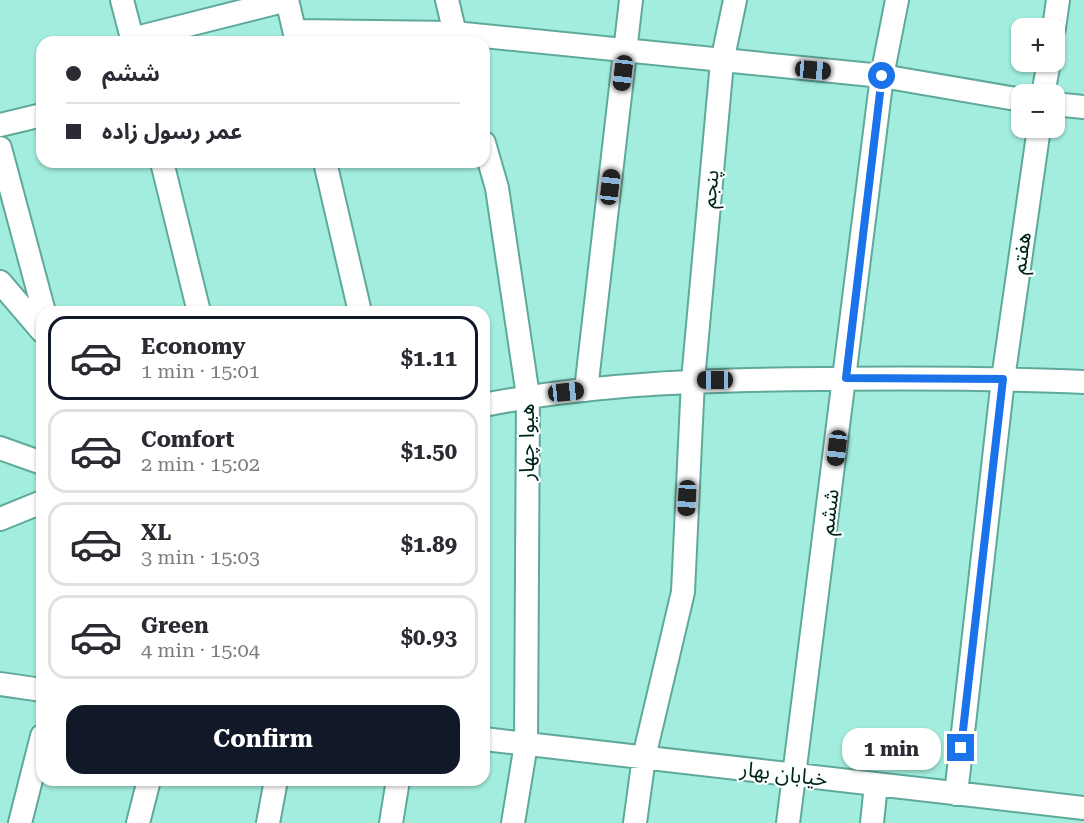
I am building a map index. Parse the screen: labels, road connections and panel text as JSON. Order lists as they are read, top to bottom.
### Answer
{
  "streets": {
    "street": [
      "پنجم",
      "هفتم",
      "هیوا چهار",
      "ششم",
      "خیابان بهار"
    ]
  },
  "crossings": [
    ["پنجم", "خیابان بهار"],
    ["هفتم", "خیابان بهار"],
    ["هیوا چهار", "خیابان بهار"],
    ["ششم", "خیابان بهار"]
  ],
  "page": {
    "map_buttons": ["+", "−"],
    "banner": ["ششم", "عمر رسول زاده"],
    "list": [
      {
        "name": "Economy",
        "note": "1 min · 15:01",
        "value": "$1.11"
      },
      {
        "name": "Comfort",
        "note": "2 min · 15:02",
        "value": "$1.50"
      },
      {
        "name": "XL",
        "note": "3 min · 15:03",
        "value": "$1.89"
      },
      {
        "name": "Green",
        "note": "4 min · 15:04",
        "value": "$0.93"
      }
    ],
    "buttons": "Confirm",
    "bubble": "1 min"
  }
}
